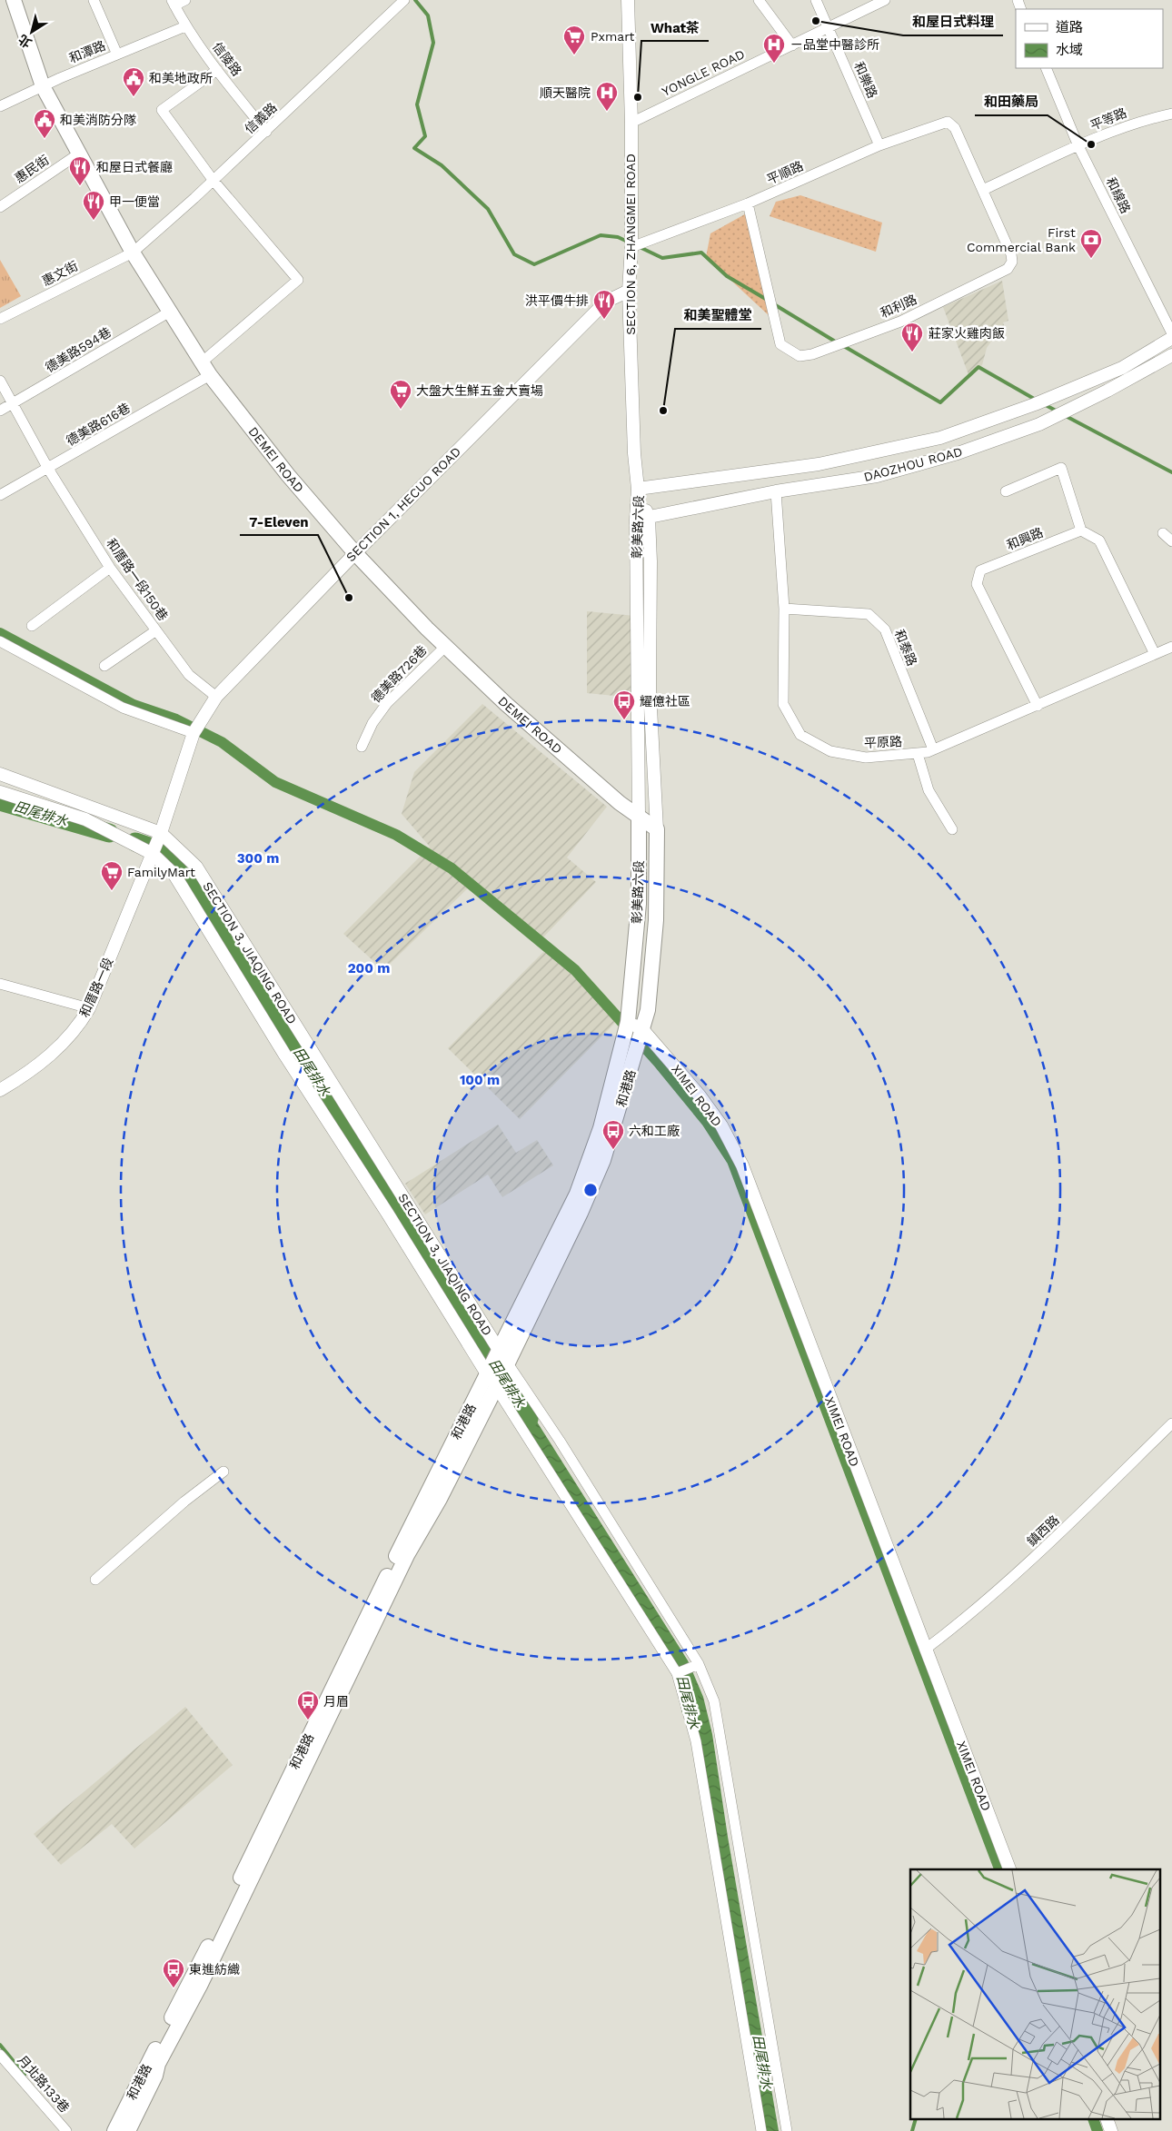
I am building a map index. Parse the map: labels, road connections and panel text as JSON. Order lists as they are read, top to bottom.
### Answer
{
  "streets": {
    "main road": ["DEMEI ROAD", "彰美路六段", "和港路"],
    "street": [
      "和潭路",
      "信陵路",
      "YONGLE ROAD",
      "和樂路",
      "信義路",
      "平等路",
      "惠民街",
      "平順路",
      "和線路",
      "SECTION 6, ZHANGMEI ROAD",
      "惠文街",
      "和利路",
      "德美路594巷",
      "德美路616巷",
      "DAOZHOU ROAD",
      "SECTION 1, HECUO ROAD",
      "和興路",
      "和厝路一段150巷",
      "和泰路",
      "德美路726巷",
      "平原路",
      "SECTION 3, JIAQING ROAD",
      "和厝路一段",
      "XIMEI ROAD",
      "鎮西路",
      "月北路133巷"
    ]
  },
  "crossings": [
    ["和潭路", "信陵路"],
    ["和潭路", "DEMEI ROAD"],
    ["信陵路", "信義路"],
    ["YONGLE ROAD", "和樂路"],
    ["YONGLE ROAD", "SECTION 6, ZHANGMEI ROAD"],
    ["和樂路", "平順路"],
    ["信義路", "惠文街"],
    ["信義路", "DEMEI ROAD"],
    ["平等路", "和線路"],
    ["平等路", "和利路"],
    ["惠民街", "DEMEI ROAD"],
    ["平順路", "SECTION 6, ZHANGMEI ROAD"],
    ["平順路", "和利路"],
    ["SECTION 6, ZHANGMEI ROAD", "DAOZHOU ROAD"],
    ["SECTION 6, ZHANGMEI ROAD", "SECTION 1, HECUO ROAD"],
    ["SECTION 6, ZHANGMEI ROAD", "彰美路六段"],
    ["惠文街", "DEMEI ROAD"],
    ["德美路594巷", "DEMEI ROAD"],
    ["德美路594巷", "和厝路一段150巷"],
    ["德美路616巷", "DEMEI ROAD"],
    ["德美路616巷", "和厝路一段150巷"],
    ["DEMEI ROAD", "SECTION 1, HECUO ROAD"],
    ["DEMEI ROAD", "彰美路六段"],
    ["DEMEI ROAD", "德美路726巷"],
    ["DAOZHOU ROAD", "彰美路六段"],
    ["DAOZHOU ROAD", "平原路"],
    ["SECTION 1, HECUO ROAD", "和厝路一段150巷"],
    ["彰美路六段", "和港路"],
    ["彰美路六段", "XIMEI ROAD"],
    ["和興路", "平原路"],
    ["和泰路", "平原路"],
    ["SECTION 3, JIAQING ROAD", "和厝路一段"],
    ["SECTION 3, JIAQING ROAD", "和港路"],
    ["和港路", "XIMEI ROAD"],
    ["XIMEI ROAD", "鎮西路"]
  ],
  "water": ["田尾排水"],
  "places": {
    "other": [
      "和屋日式料理",
      "What茶",
      "和田藥局",
      "和美聖體堂",
      "7-Eleven"
    ],
    "supermarket": ["Pxmart", "大盤大生鮮五金大賣場", "FamilyMart"],
    "hospital": ["ㄧ品堂中醫診所", "順天醫院"],
    "public building": ["和美地政所", "和美消防分隊"],
    "restaurant": [
      "和屋日式餐廳",
      "甲一便當",
      "洪平價牛排",
      "莊家火雞肉飯"
    ],
    "bank": ["First Commercial Bank"],
    "bus stop": [
      "耀億社區",
      "六和工廠",
      "月眉",
      "東進紡織"
    ]
  },
  "legend": ["道路", "水域"],
  "north": "bottom left",
  "rings": ["300 m", "200 m", "100 m"]
}
